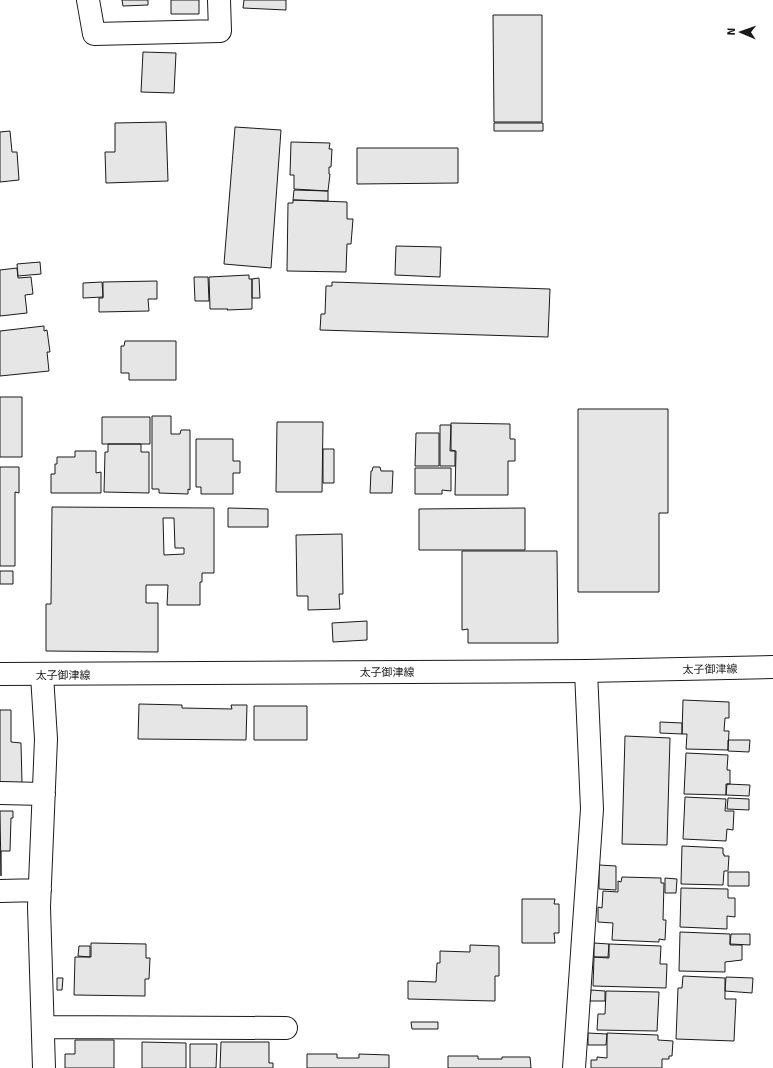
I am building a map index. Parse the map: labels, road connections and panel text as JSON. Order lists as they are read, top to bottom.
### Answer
{
  "streets": {
    "street": ["太子御津線"]
  },
  "north": "left"
}
